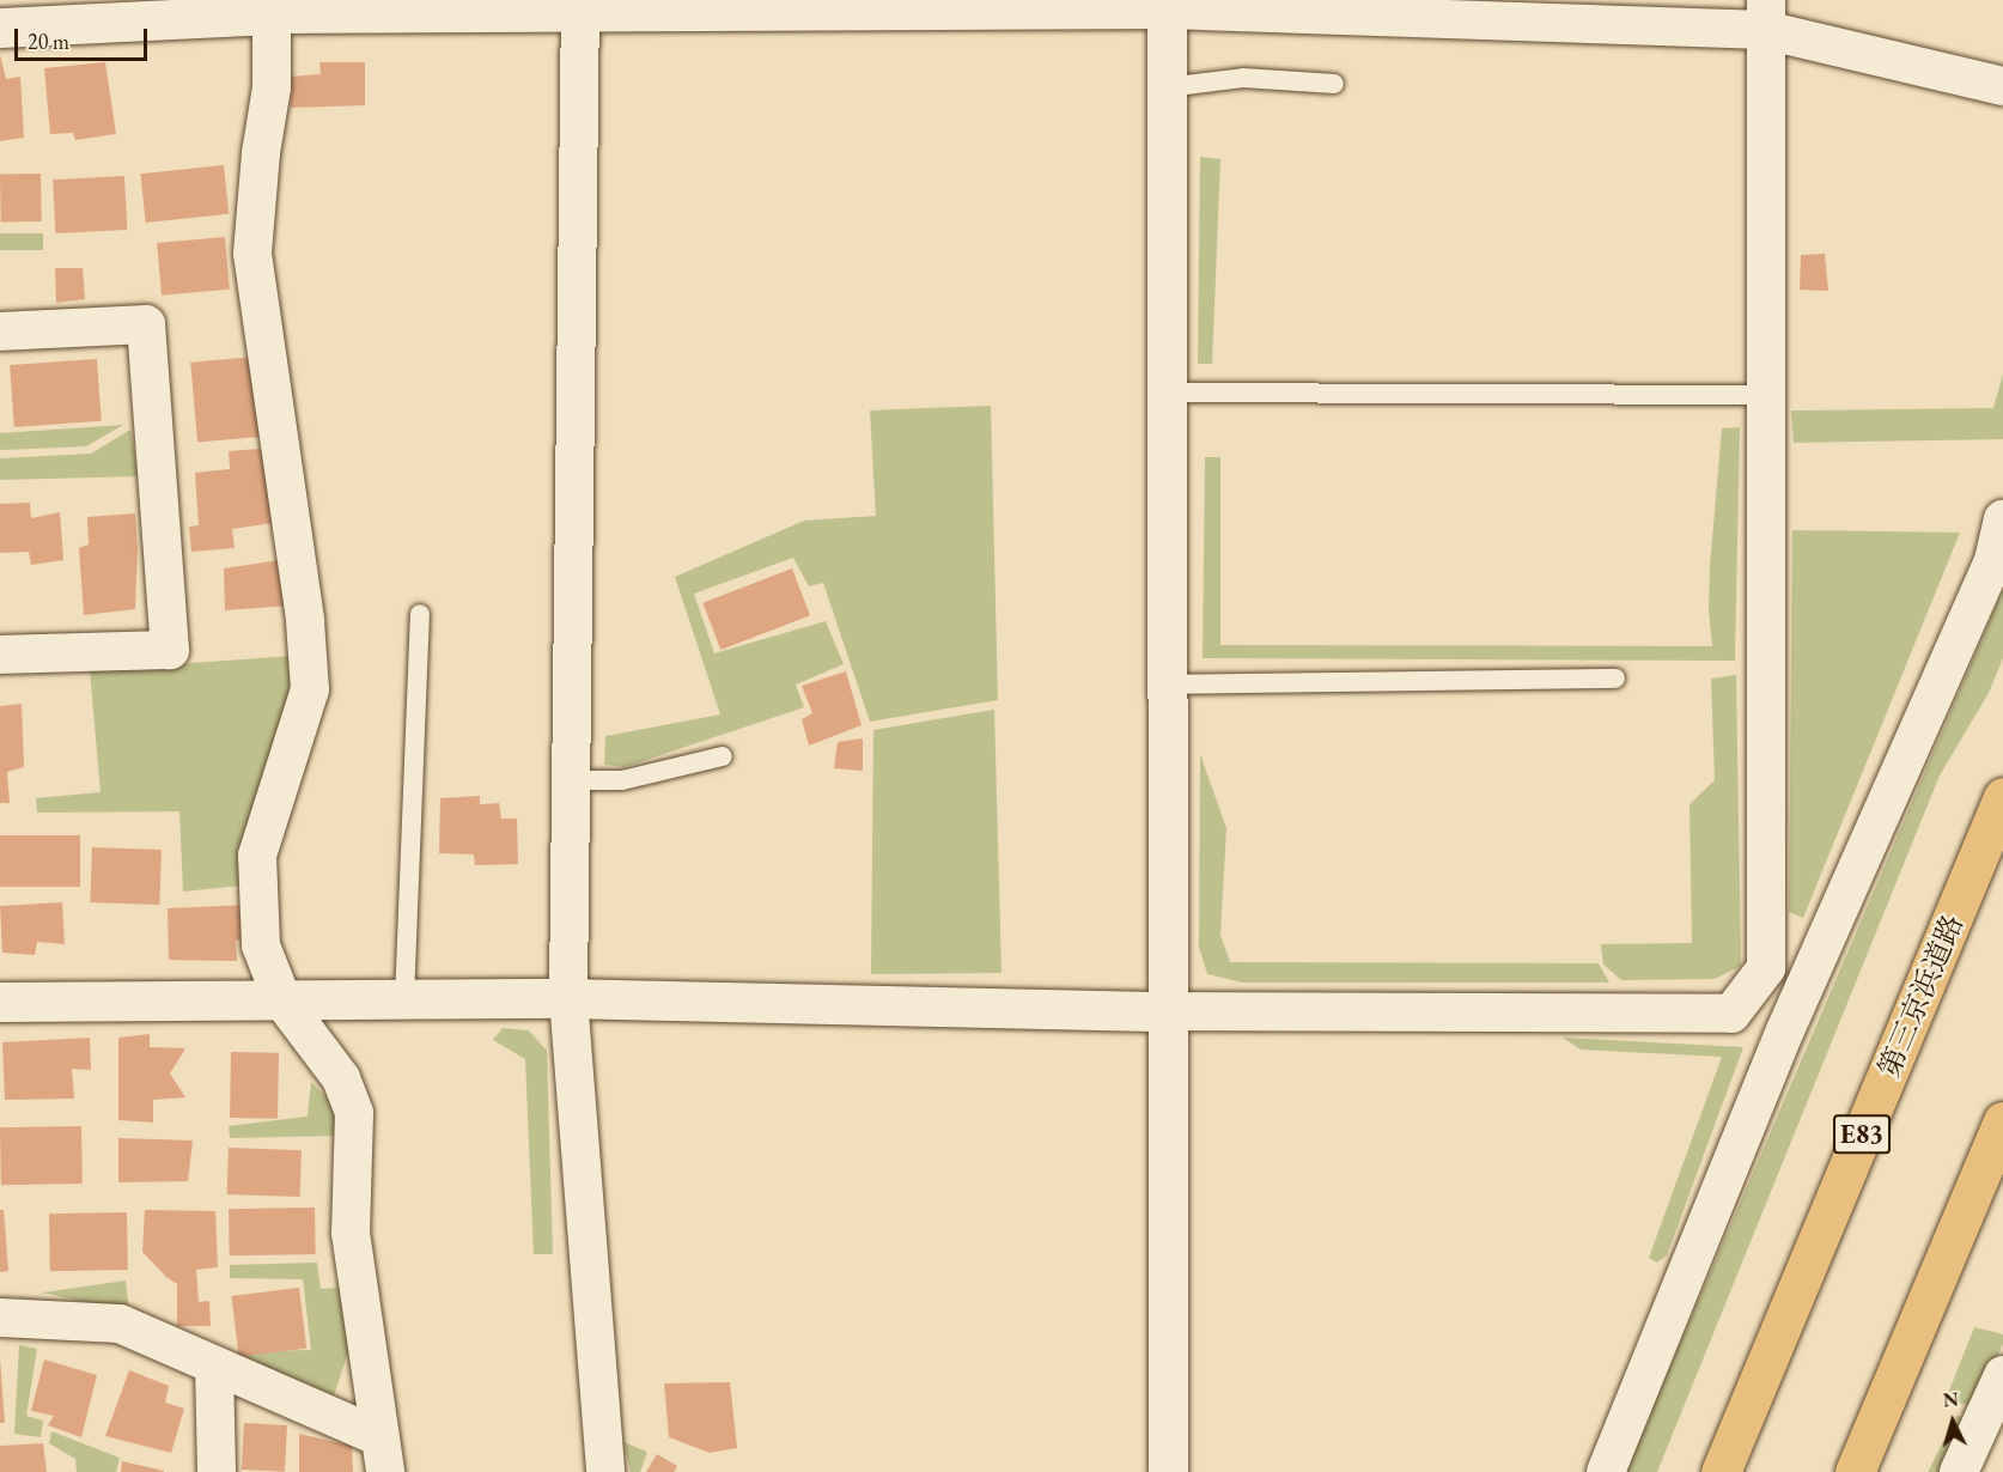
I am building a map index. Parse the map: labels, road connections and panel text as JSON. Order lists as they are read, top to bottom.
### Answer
{
  "streets": {
    "highway": ["第三京浜道路", "E83"]
  },
  "scale_bar": "20 m",
  "north": "top"
}
